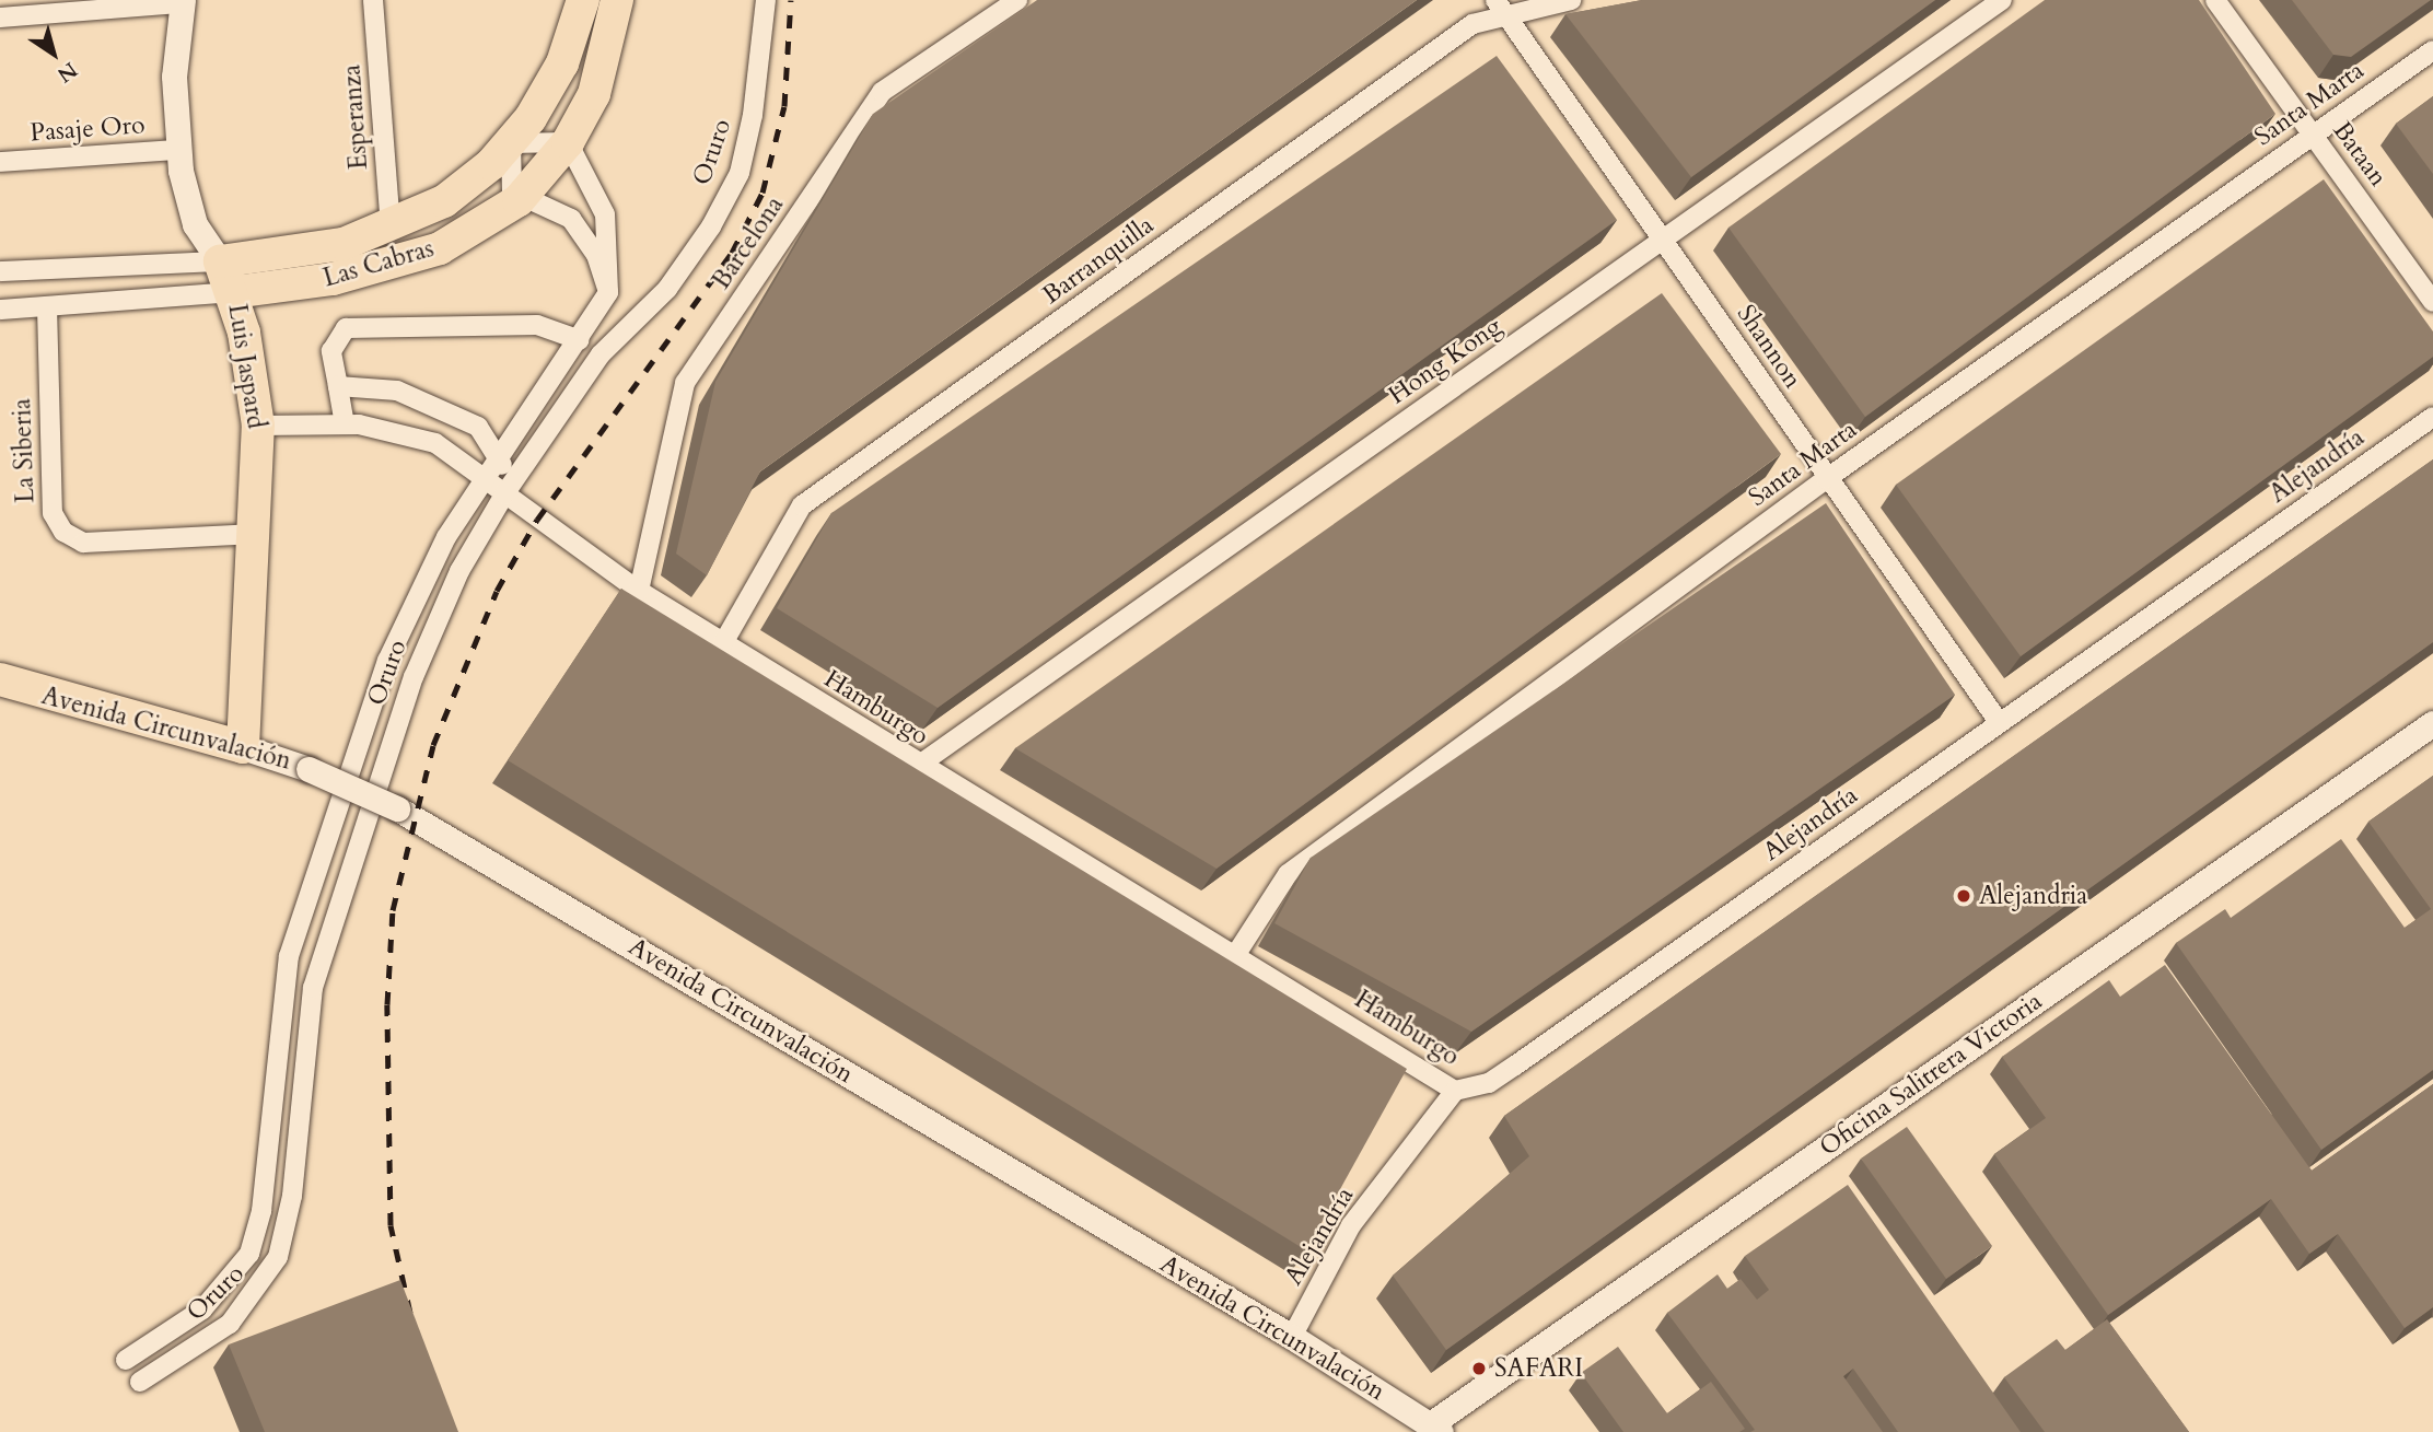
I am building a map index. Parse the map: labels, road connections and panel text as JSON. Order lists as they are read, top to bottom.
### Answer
{
  "streets": {
    "main road": ["Las Cabras", "Luis Jaspard", "Avenida Circunvalación"],
    "street": [
      "Santa Marta",
      "Esperanza",
      "Pasaje Oro",
      "Oruro",
      "Bataan",
      "Barcelona",
      "Barranquilla",
      "Shannon",
      "Hong Kong",
      "La Siberia",
      "Alejandría",
      "Hamburgo",
      "Oficina Salitrera Victoria"
    ]
  },
  "crossings": [
    ["Santa Marta", "Bataan"],
    ["Santa Marta", "Shannon"],
    ["Santa Marta", "Hamburgo"],
    ["Esperanza", "Las Cabras"],
    ["Pasaje Oro", "Luis Jaspard"],
    ["Oruro", "Hamburgo"],
    ["Barcelona", "Hamburgo"],
    ["Barranquilla", "Shannon"],
    ["Barranquilla", "Hamburgo"],
    ["Las Cabras", "Luis Jaspard"],
    ["Las Cabras", "La Siberia"],
    ["Shannon", "Hong Kong"],
    ["Shannon", "Alejandría"],
    ["Hong Kong", "Hamburgo"],
    ["Luis Jaspard", "La Siberia"],
    ["Luis Jaspard", "Hamburgo"],
    ["Luis Jaspard", "Avenida Circunvalación"],
    ["Alejandría", "Hamburgo"],
    ["Alejandría", "Avenida Circunvalación"],
    ["Avenida Circunvalación", "Oficina Salitrera Victoria"]
  ],
  "places": ["Alejandria", "SAFARI"],
  "north": "bottom right"
}
